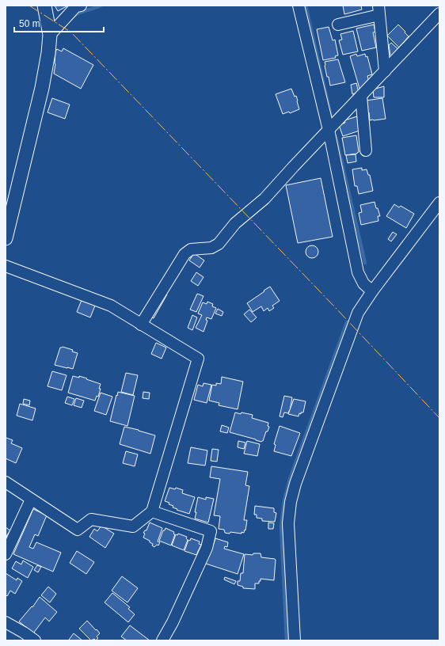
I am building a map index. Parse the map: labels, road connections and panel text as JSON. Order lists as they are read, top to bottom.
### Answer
{
  "scale_bar": "50 m"
}
